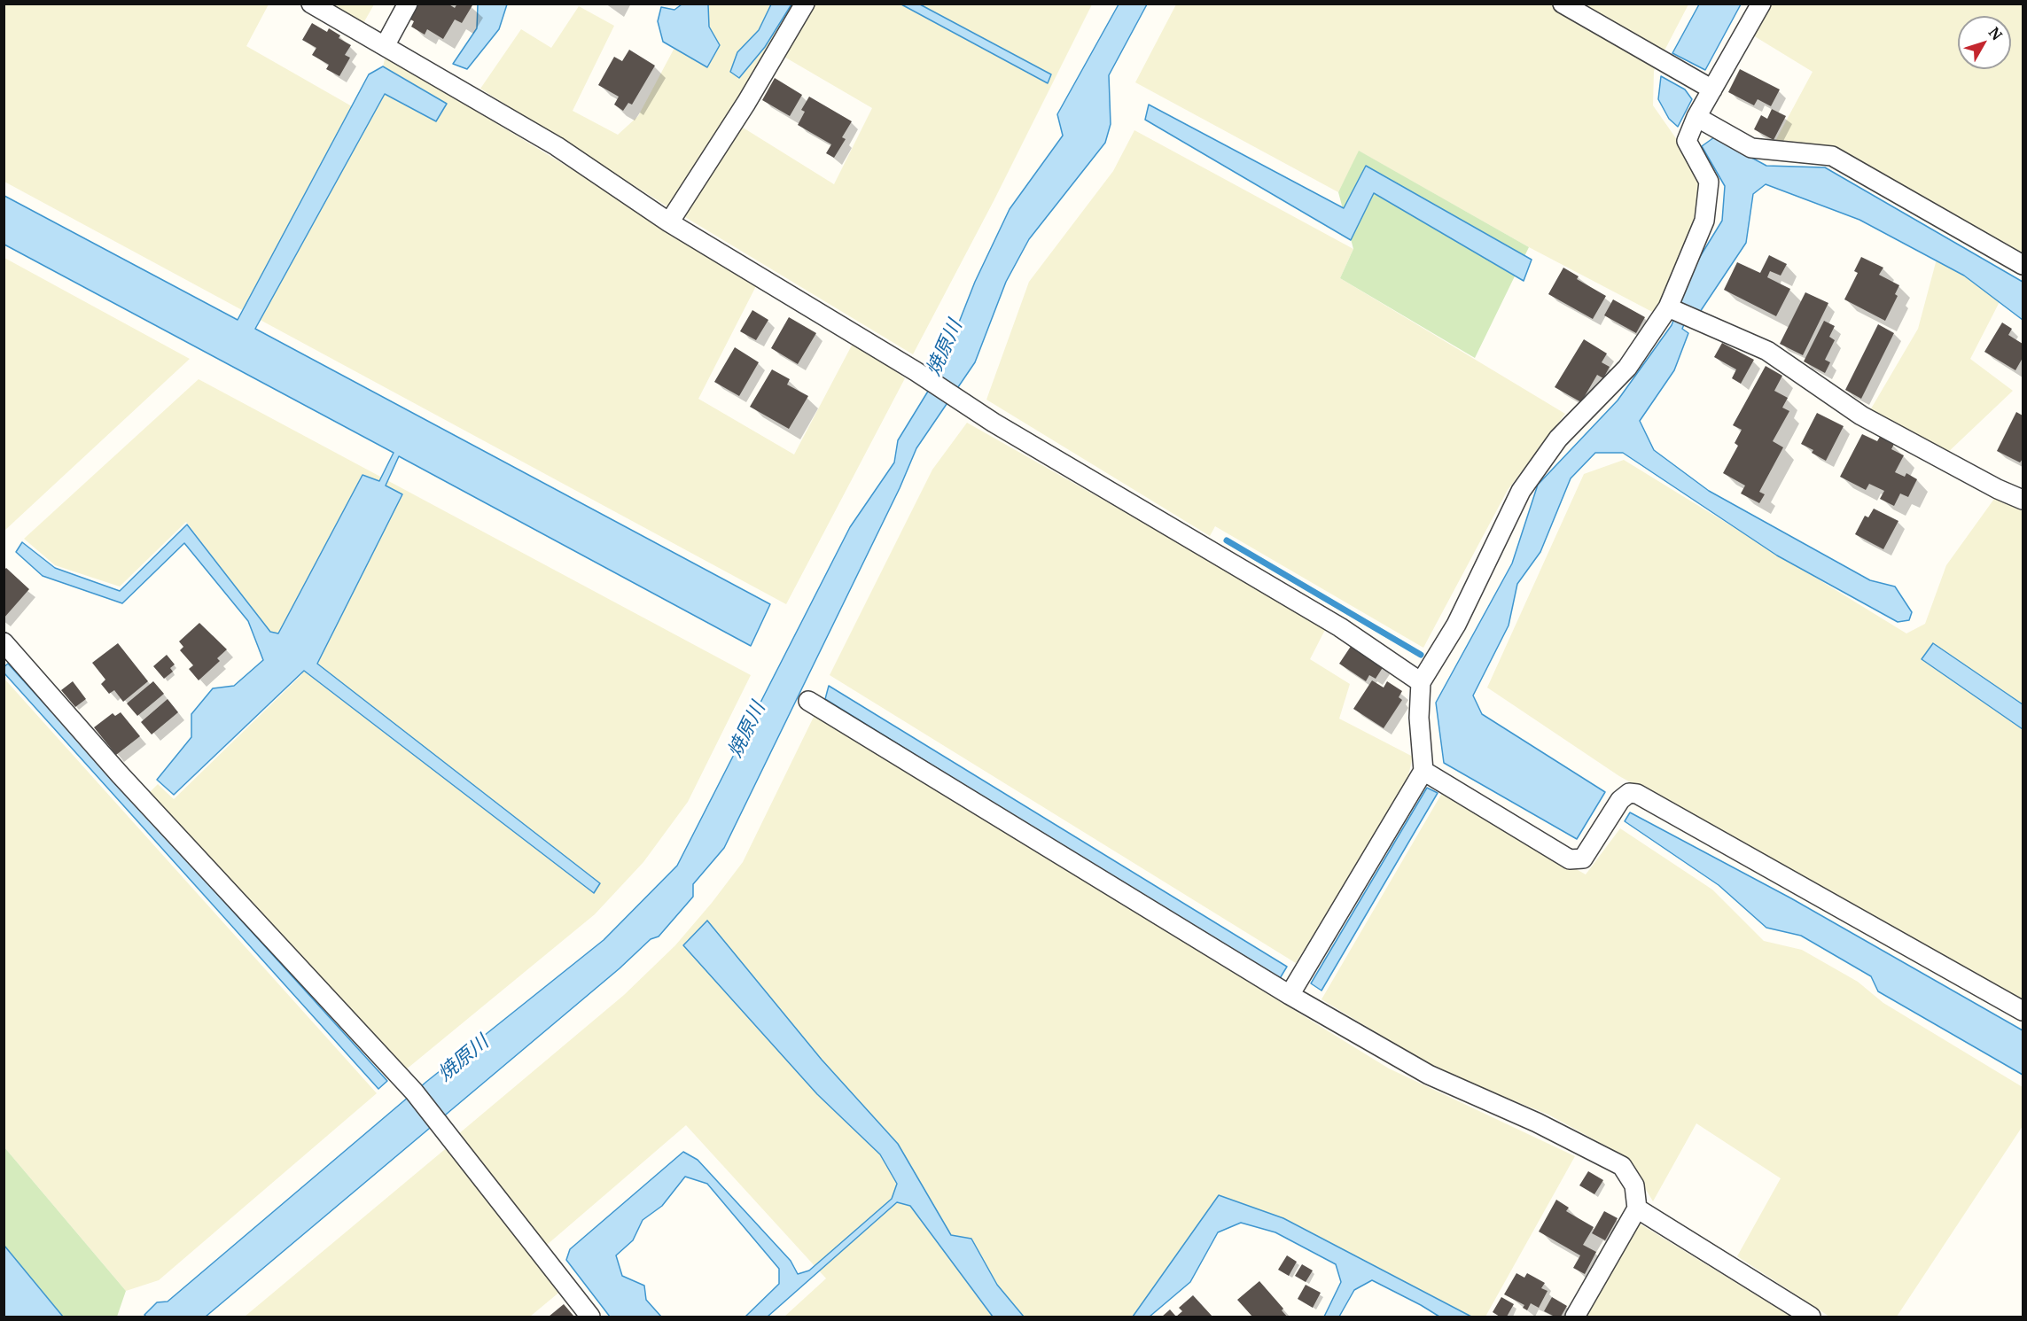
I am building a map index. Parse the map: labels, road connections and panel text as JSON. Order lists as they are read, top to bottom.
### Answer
{
  "water": ["焼原川"],
  "north": "top right"
}
